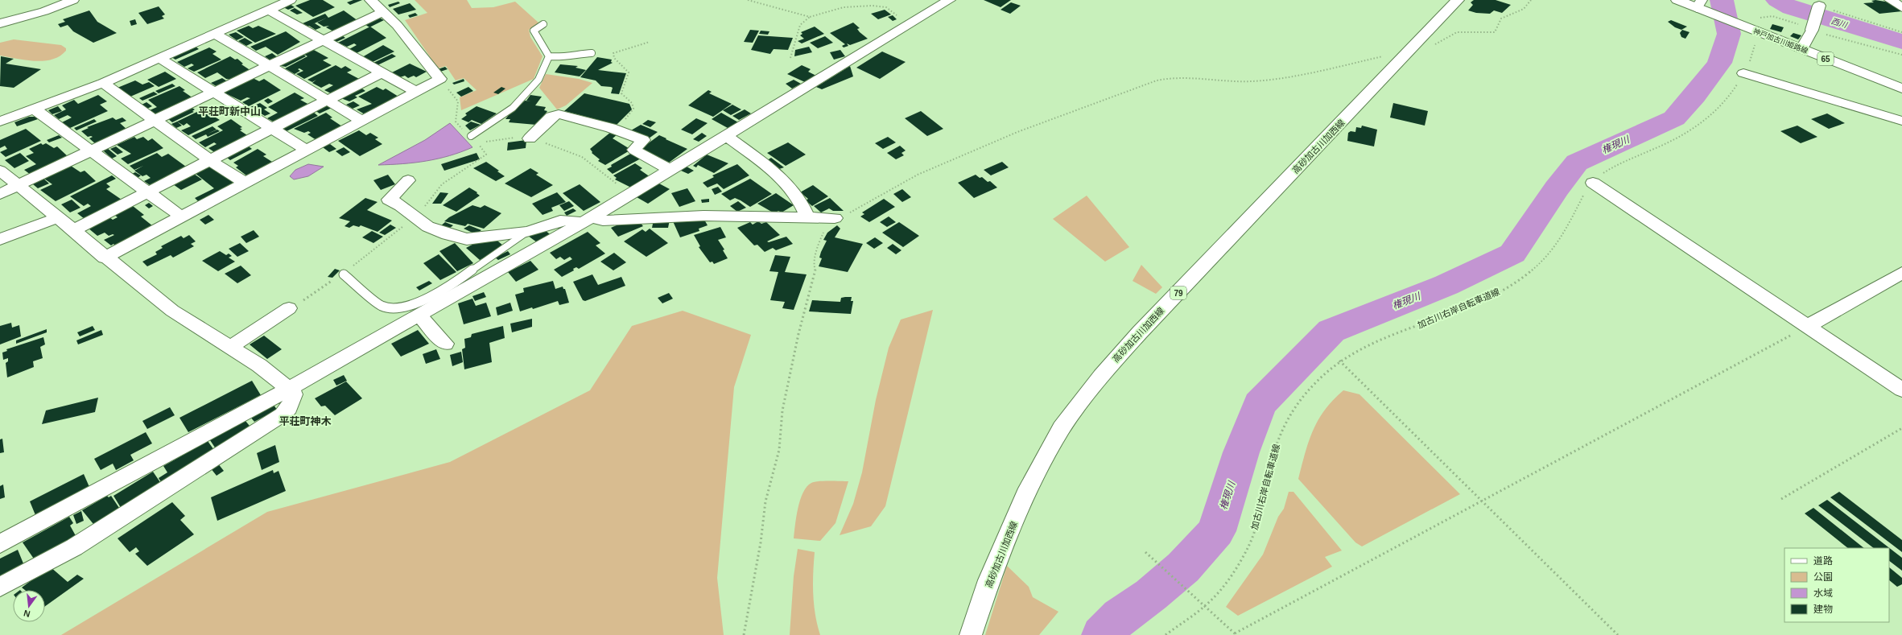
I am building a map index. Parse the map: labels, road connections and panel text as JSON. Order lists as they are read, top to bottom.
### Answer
{
  "streets": {
    "main road": [
      "神戸加古川姫路線",
      "65",
      "高砂加古川加西線",
      "79"
    ],
    "path": ["加古川右岸自転車道線"]
  },
  "crossings": [
    ["神戸加古川姫路線", "加古川右岸自転車道線"]
  ],
  "districts": ["平荘町新中山", "平荘町神木"],
  "water": ["西川", "権現川"],
  "legend": [
    "道路",
    "公園",
    "水域",
    "建物"
  ],
  "north": "bottom"
}
